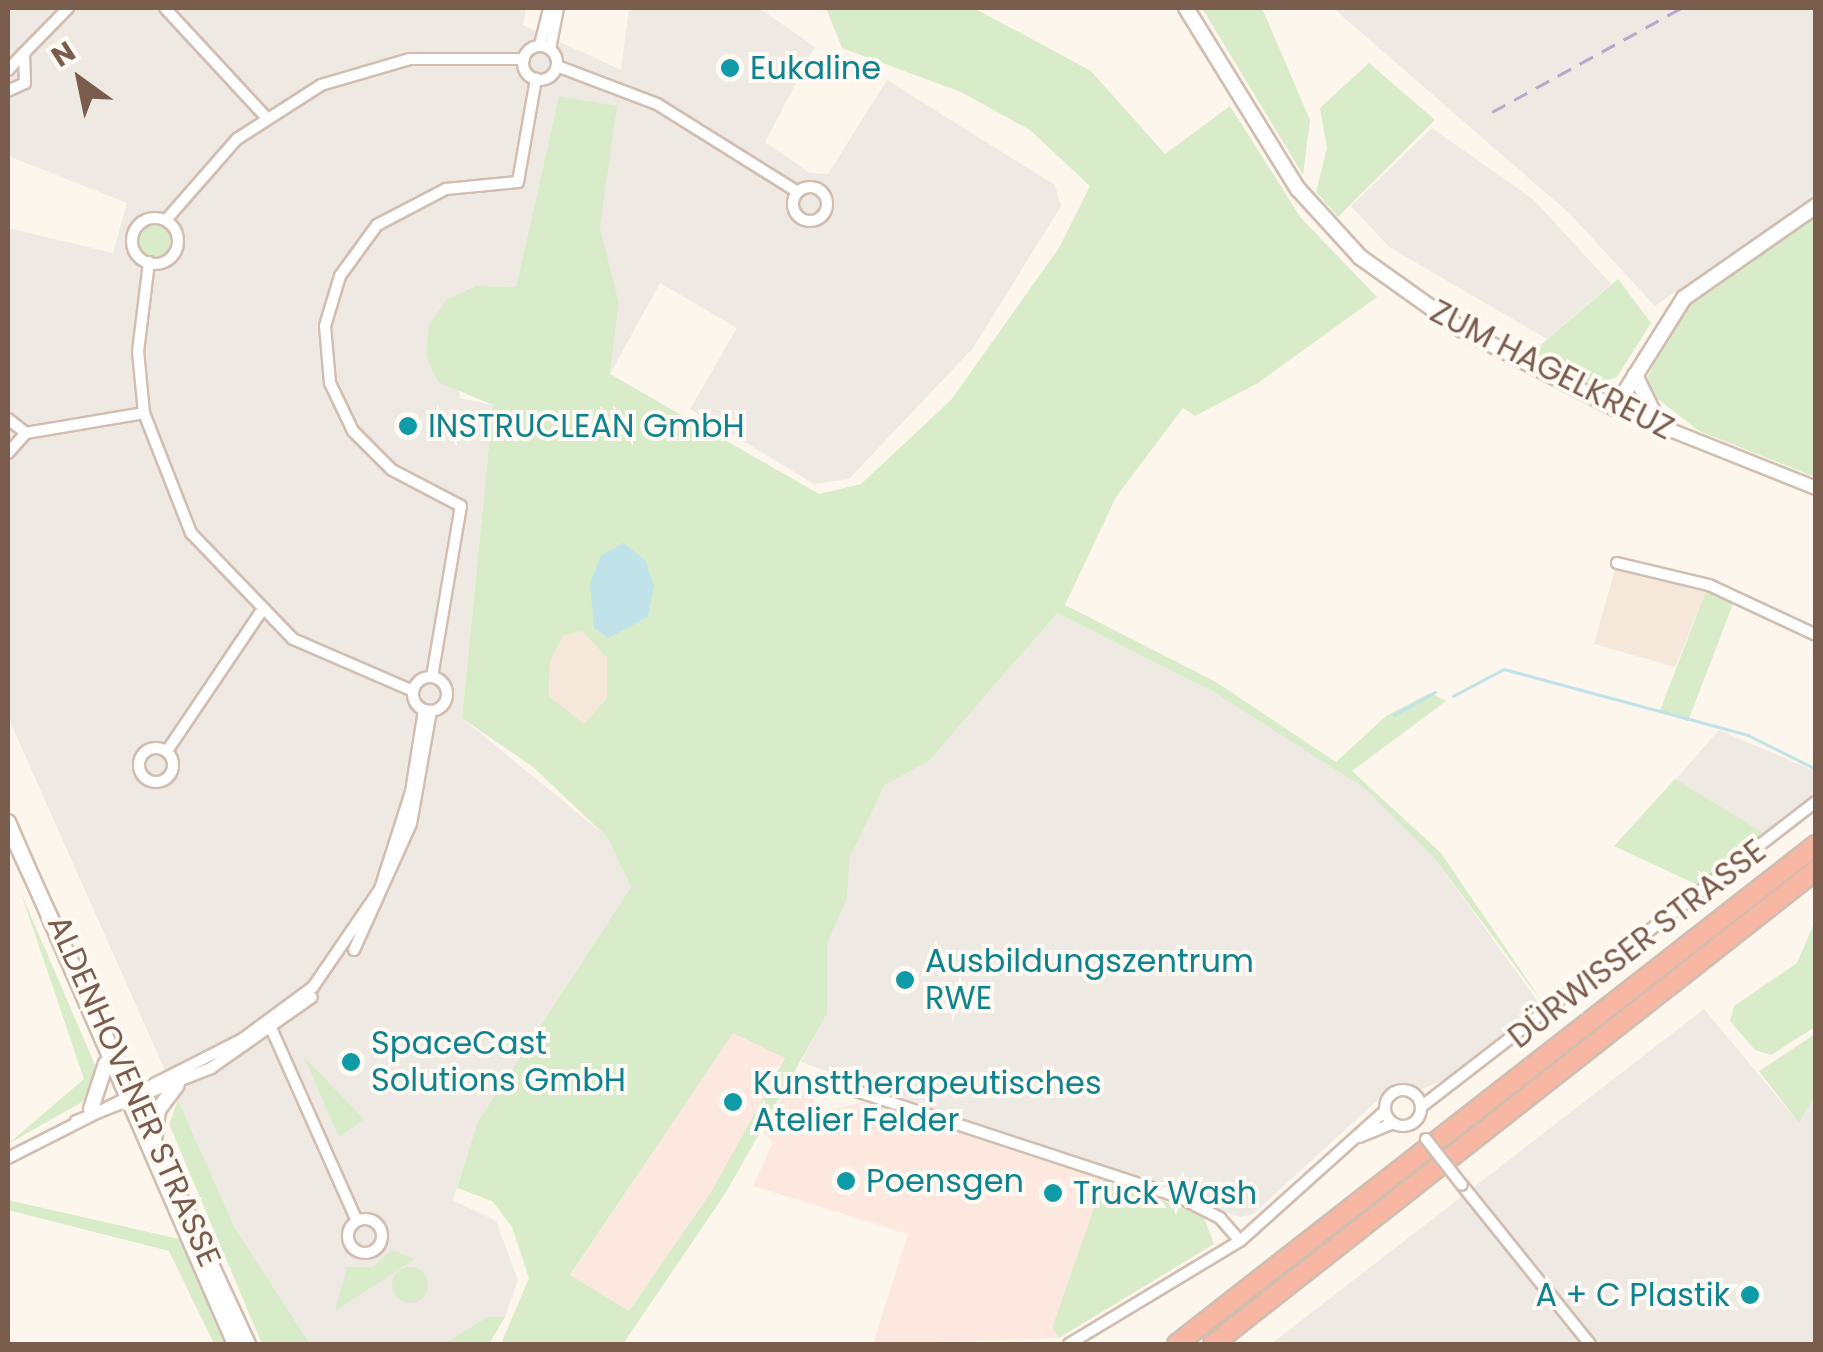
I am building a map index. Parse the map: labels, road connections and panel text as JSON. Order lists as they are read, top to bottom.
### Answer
{
  "streets": {
    "main road": ["ZUM HAGELKREUZ", "ALDENHOVENER STRASSE"],
    "street": ["DÜRWISSER STRASSE"]
  },
  "places": [
    "Eukaline",
    "INSTRUCLEAN GmbH",
    "Ausbildungszentrum RWE",
    "SpaceCast Solutions GmbH",
    "Kunsttherapeutisches Atelier Felder",
    "Poensgen",
    "Truck Wash",
    "A + C Plastik"
  ],
  "north": "top left"
}
